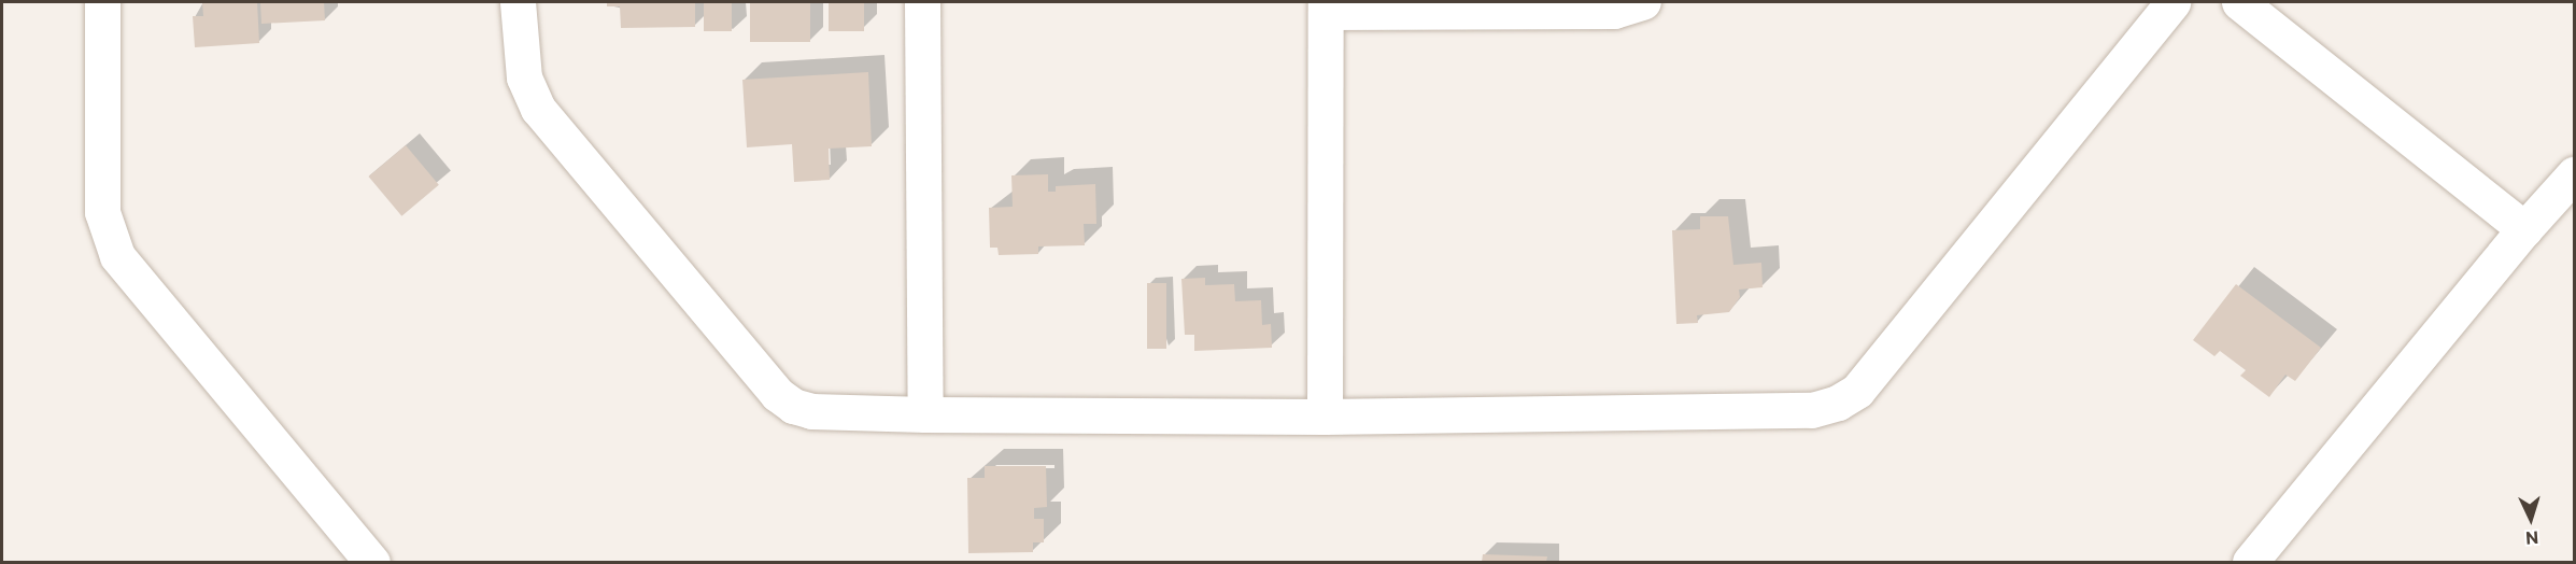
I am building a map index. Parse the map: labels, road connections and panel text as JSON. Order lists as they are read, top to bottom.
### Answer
{
  "north": "bottom"
}
